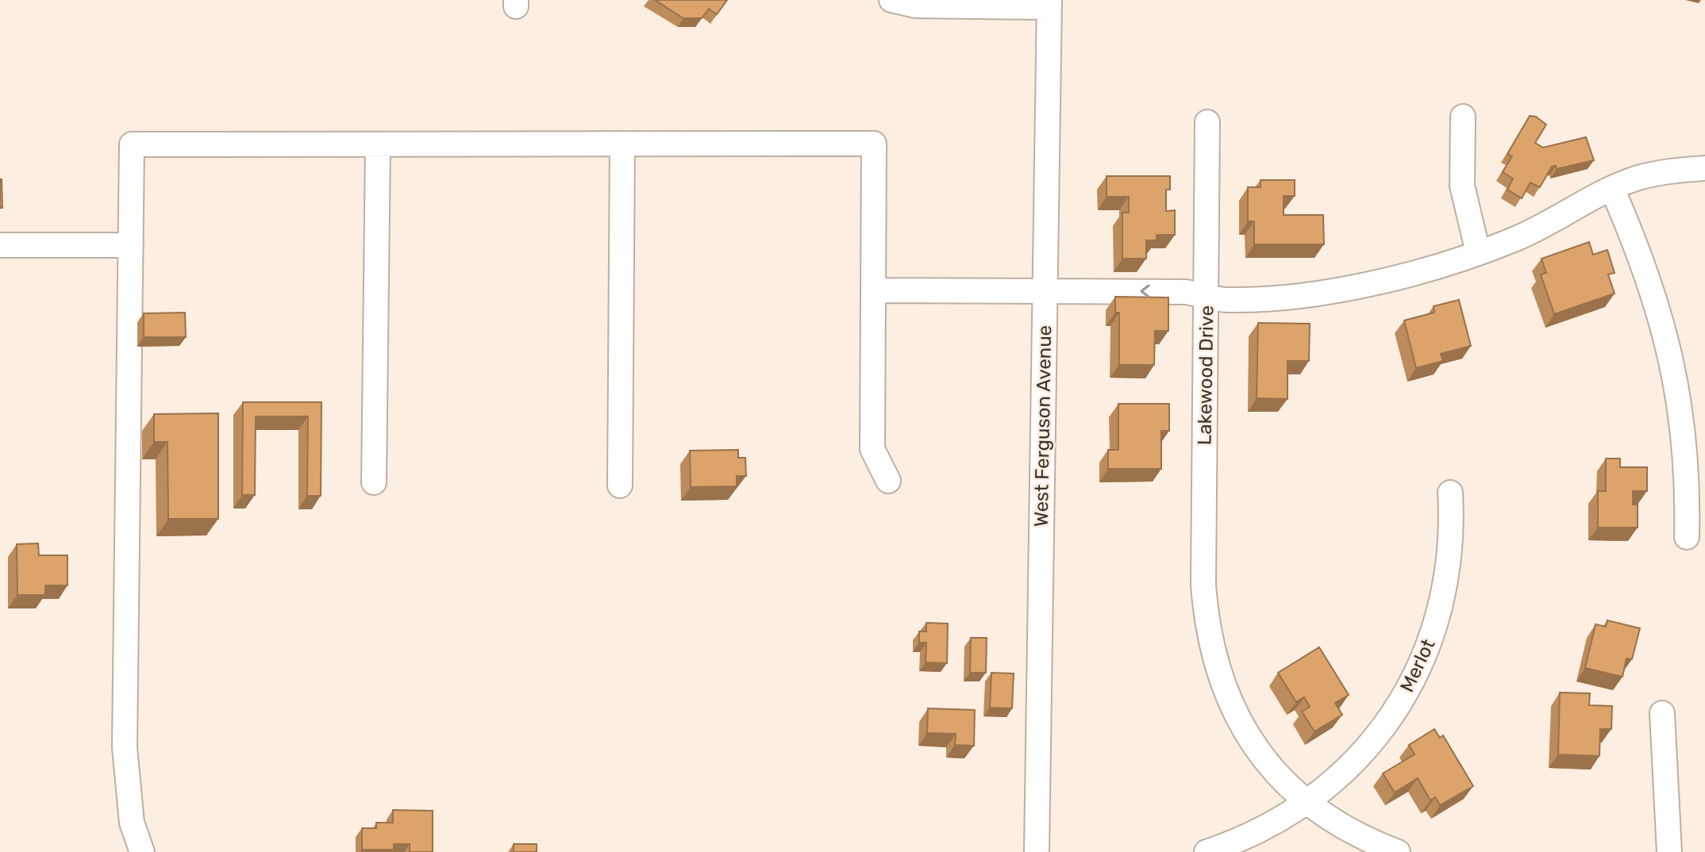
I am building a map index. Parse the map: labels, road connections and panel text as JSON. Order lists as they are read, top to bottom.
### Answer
{
  "streets": {
    "street": ["Lakewood Drive", "West Ferguson Avenue", "Merlot"]
  },
  "crossings": [
    ["Lakewood Drive", "Merlot"]
  ]
}
